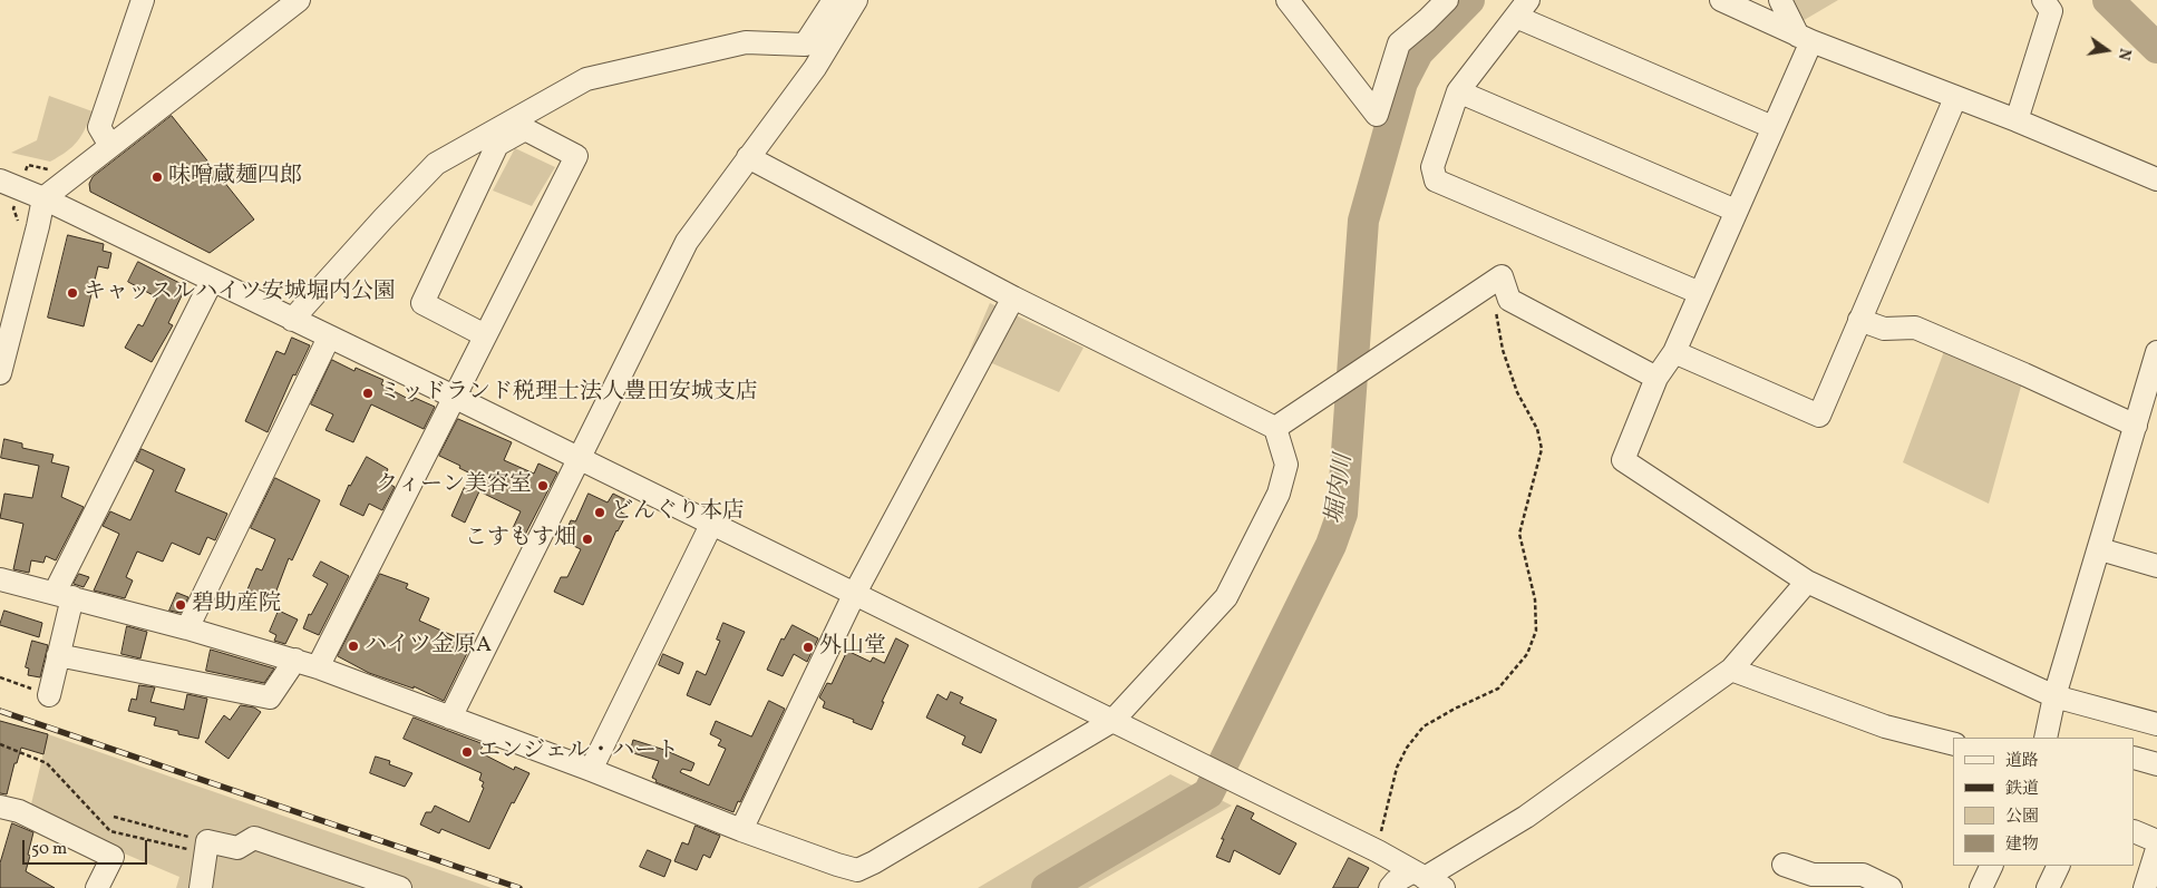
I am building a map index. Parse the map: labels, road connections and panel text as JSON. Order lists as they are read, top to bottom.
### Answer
{
  "water": ["堀内川"],
  "places": [
    "味噌蔵麺四郎",
    "キャッスルハイツ安城堀内公園",
    "ミッドランド税理士法人豊田安城支店",
    "クィーン美容室",
    "どんぐり本店",
    "こすもす畑",
    "碧助産院",
    "ハイツ金原A",
    "外山堂",
    "エンジェル・ハート"
  ],
  "legend": [
    "道路",
    "鉄道",
    "公園",
    "建物"
  ],
  "scale_bar": "50 m",
  "north": "right"
}
